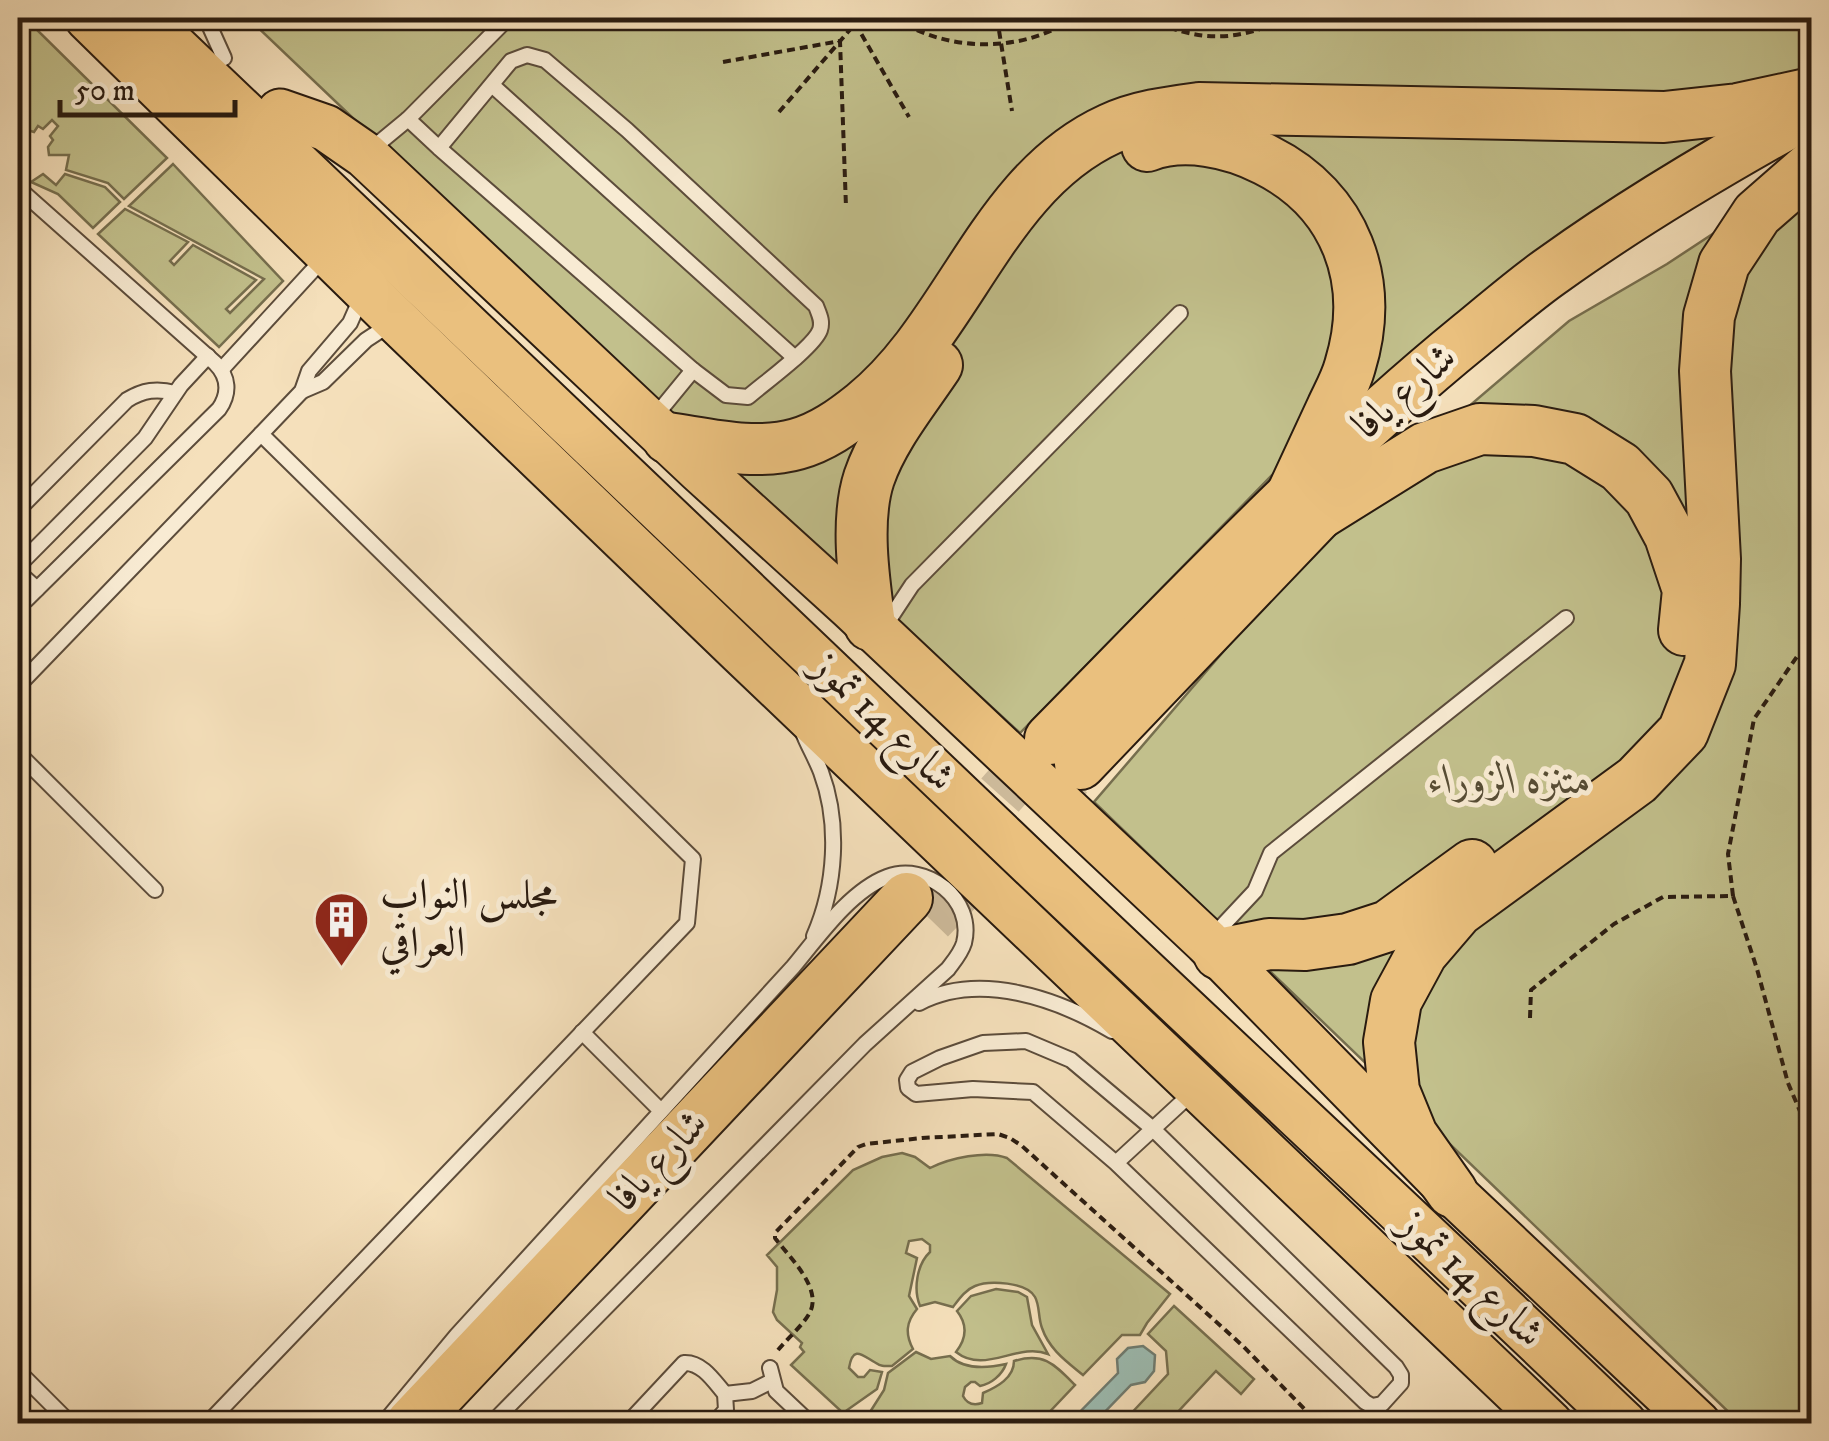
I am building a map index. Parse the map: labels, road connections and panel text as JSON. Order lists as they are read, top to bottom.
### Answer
{
  "streets": {
    "highway": ["شارع يافا"],
    "main road": ["شارع 14 تموز"]
  },
  "parks": ["متنزه الزوراء"],
  "places": {
    "building": ["مجلس النواب العراقي"]
  },
  "scale_bar": "50 m"
}
